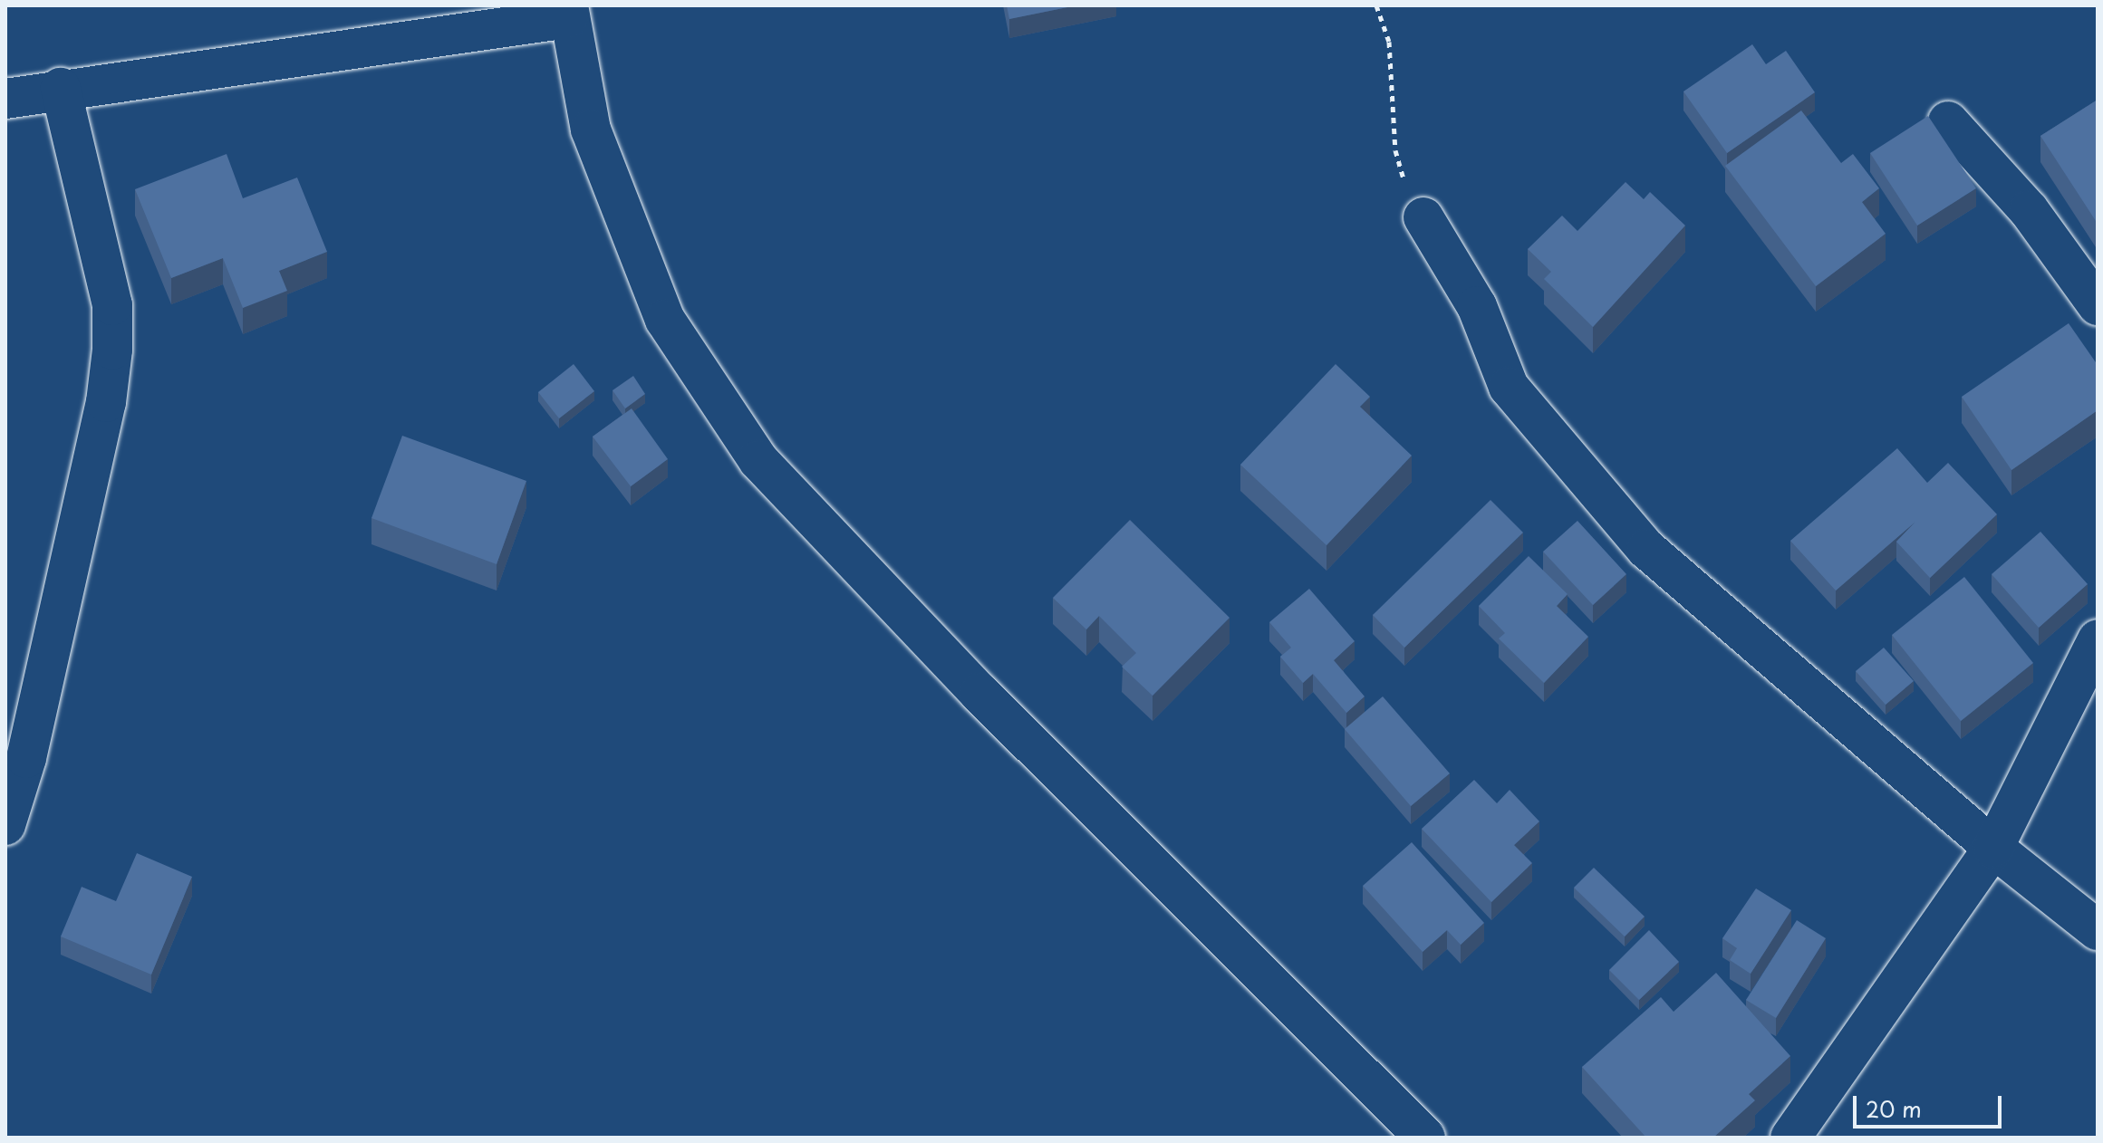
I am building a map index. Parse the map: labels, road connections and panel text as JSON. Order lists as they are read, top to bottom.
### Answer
{
  "scale_bar": "20 m"
}
